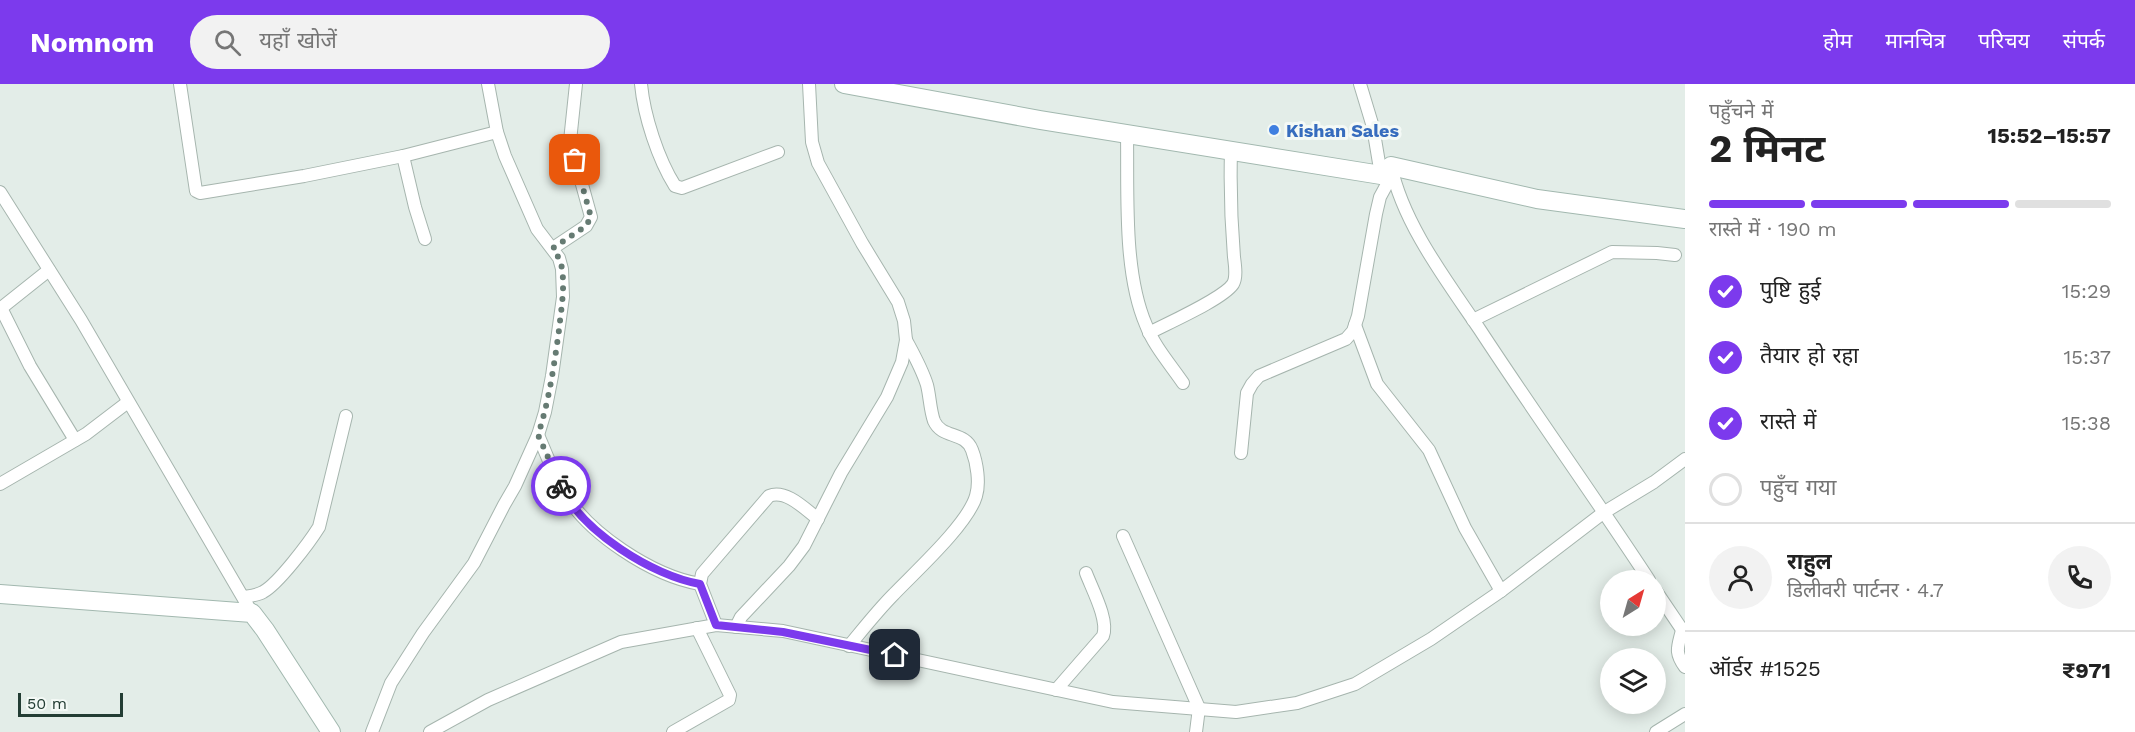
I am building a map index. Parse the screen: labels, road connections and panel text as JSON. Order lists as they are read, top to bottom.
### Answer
{
  "places": ["Kishan Sales"],
  "scale_bar": "50 m",
  "north": "top right",
  "page": {
    "header": "Nomnom",
    "search": "यहाँ खोजें",
    "nav": [
      "होम",
      "मानचित्र",
      "परिचय",
      "संपर्क"
    ],
    "heading": ["2 मिनट", "पहुँचने में", "15:52–15:57"],
    "panel": [
      "राहुल",
      "डिलीवरी पार्टनर · 4.7",
      "ऑर्डर #1525",
      "₹971"
    ],
    "bar": "रास्ते में · 190 m",
    "list": [
      ["पुष्टि हुई", "15:29"],
      ["तैयार हो रहा", "15:37"],
      ["रास्ते में", "15:38"],
      "पहुँच गया"
    ],
    "scale": "50 m"
  }
}
